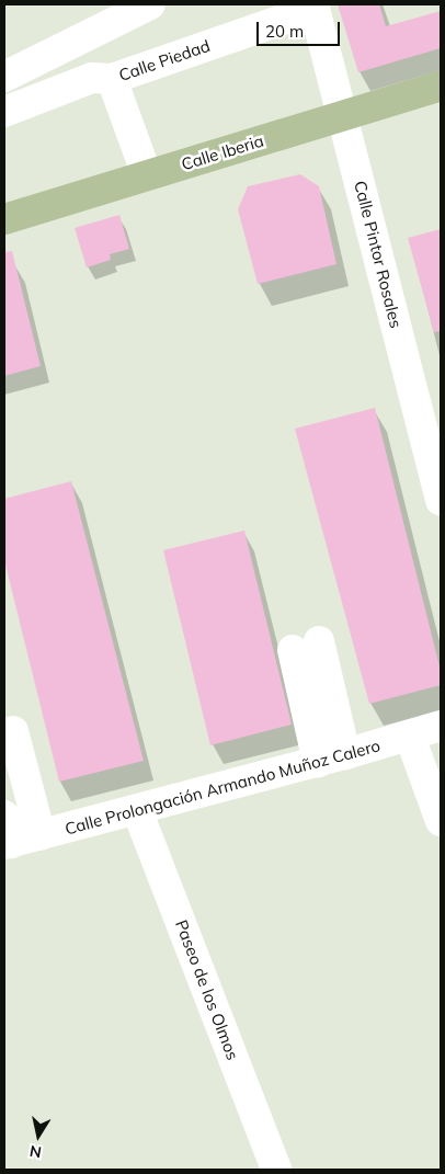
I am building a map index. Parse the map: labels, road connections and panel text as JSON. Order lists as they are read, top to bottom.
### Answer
{
  "streets": {
    "main road": ["Calle Iberia"],
    "street": [
      "Calle Piedad",
      "Calle Pintor Rosales",
      "Calle Prolongación Armando Muñoz Calero",
      "Paseo de los Olmos"
    ]
  },
  "crossings": [
    ["Calle Piedad", "Calle Iberia"],
    ["Calle Piedad", "Calle Pintor Rosales"],
    ["Calle Iberia", "Calle Pintor Rosales"],
    ["Calle Prolongación Armando Muñoz Calero", "Paseo de los Olmos"]
  ],
  "scale_bar": "20 m",
  "north": "bottom"
}
